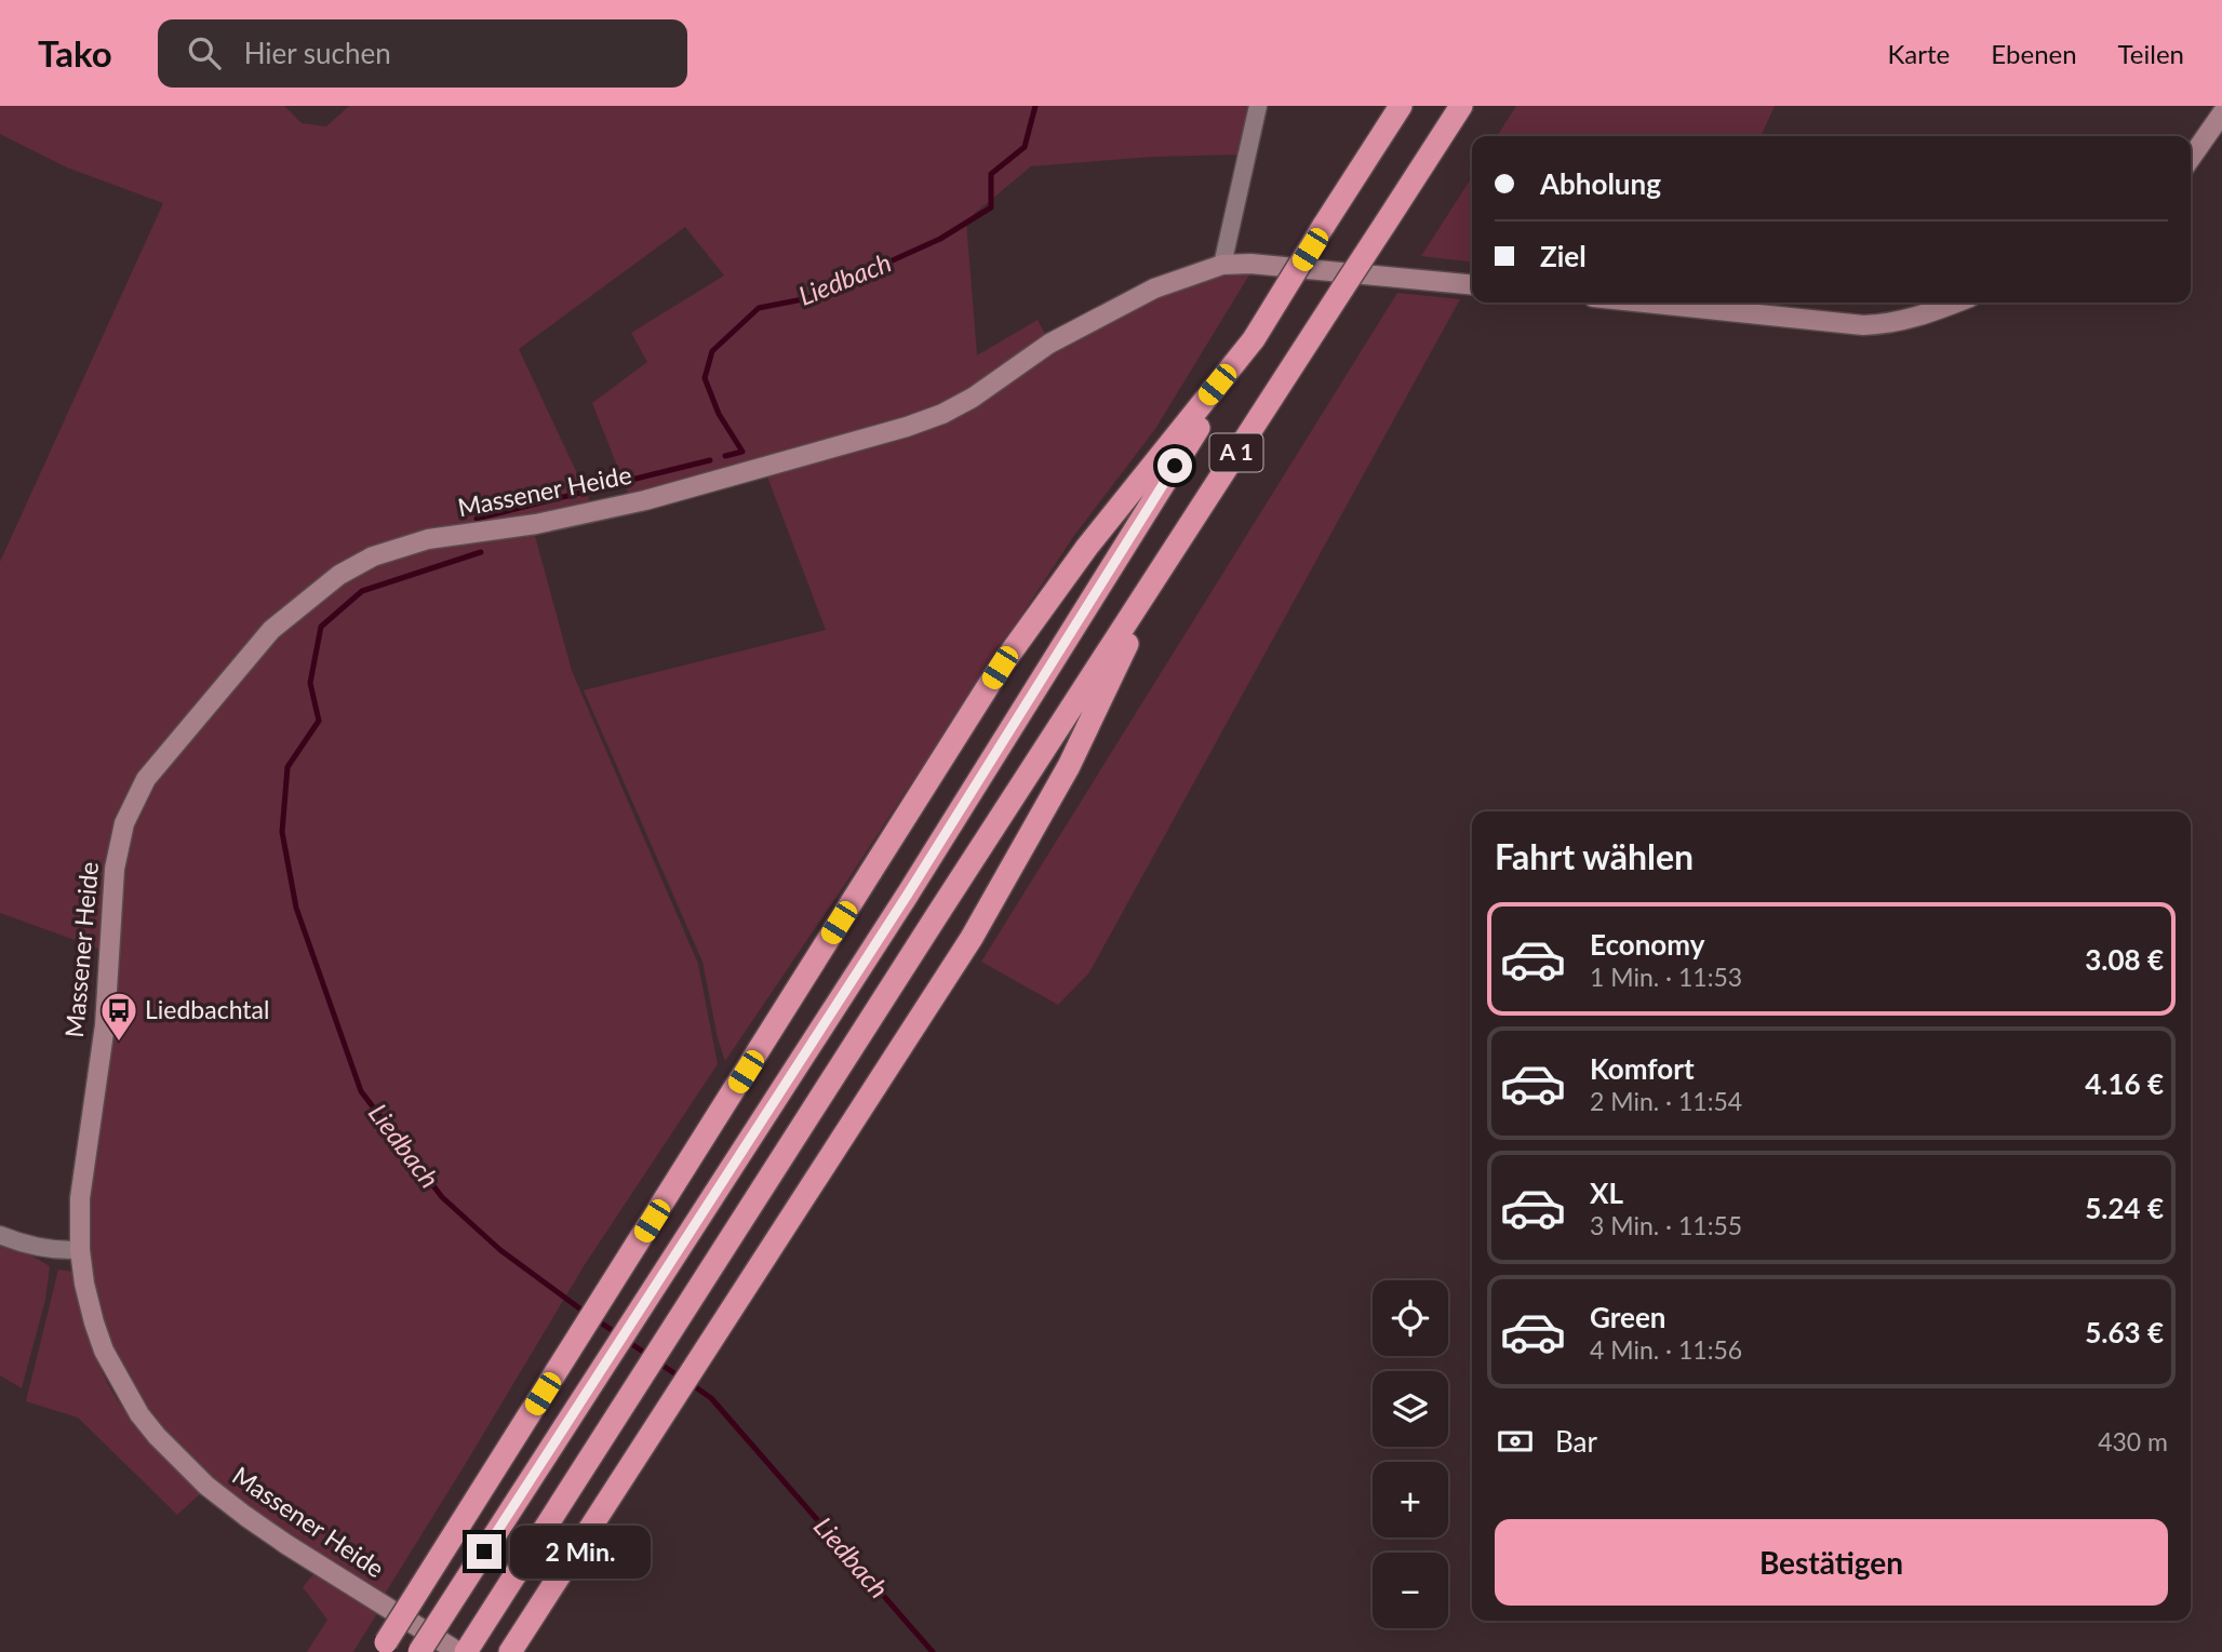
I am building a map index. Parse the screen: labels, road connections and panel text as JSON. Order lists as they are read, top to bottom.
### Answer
{
  "streets": {
    "highway": ["A 1"],
    "street": ["Massener Heide"]
  },
  "water": ["Liedbach"],
  "places": {
    "bus stop": ["Liedbachtal"]
  },
  "page": {
    "header": "Tako",
    "search": "Hier suchen",
    "nav": ["Karte", "Ebenen", "Teilen"],
    "banner": ["Abholung", "Ziel"],
    "heading": "Fahrt wählen",
    "list": [
      {
        "name": "Economy",
        "note": "1 Min. · 11:53",
        "value": "3.08 €"
      },
      {
        "name": "Komfort",
        "note": "2 Min. · 11:54",
        "value": "4.16 €"
      },
      {
        "name": "XL",
        "note": "3 Min. · 11:55",
        "value": "5.24 €"
      },
      {
        "name": "Green",
        "note": "4 Min. · 11:56",
        "value": "5.63 €"
      }
    ],
    "map_buttons": ["+", "−"],
    "pay": ["Bar", "430 m"],
    "buttons": "Bestätigen",
    "bubble": "2 Min."
  }
}
